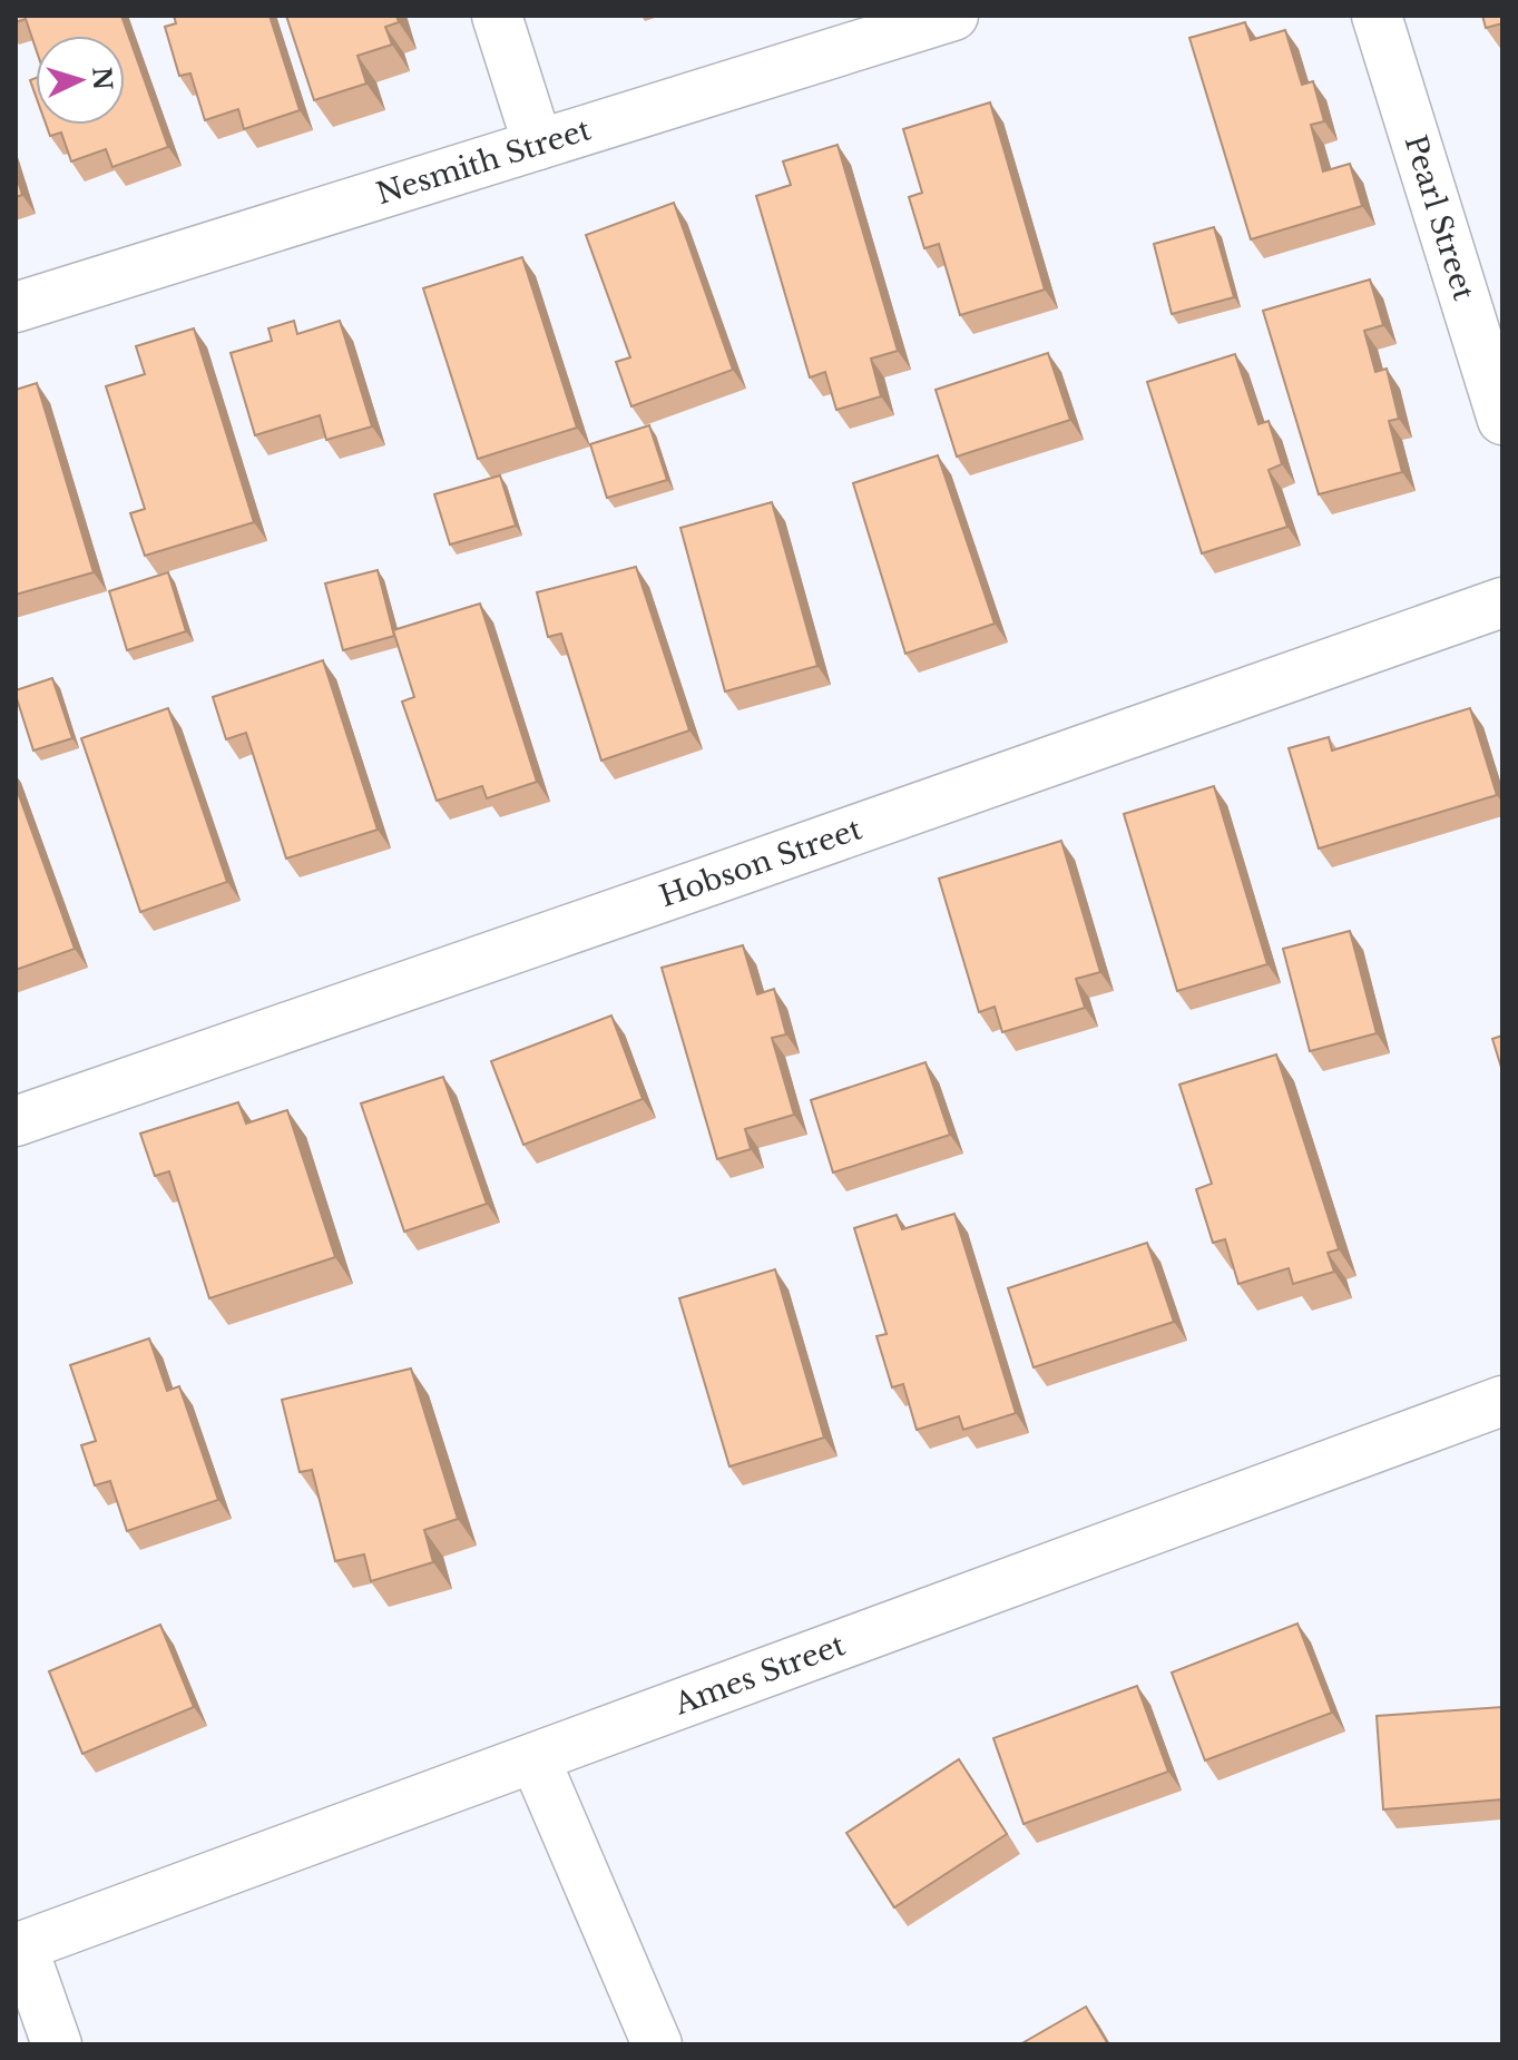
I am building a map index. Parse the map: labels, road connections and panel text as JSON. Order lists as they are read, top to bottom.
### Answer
{
  "streets": {
    "street": [
      "Nesmith Street",
      "Pearl Street",
      "Hobson Street",
      "Ames Street"
    ]
  },
  "north": "right"
}
